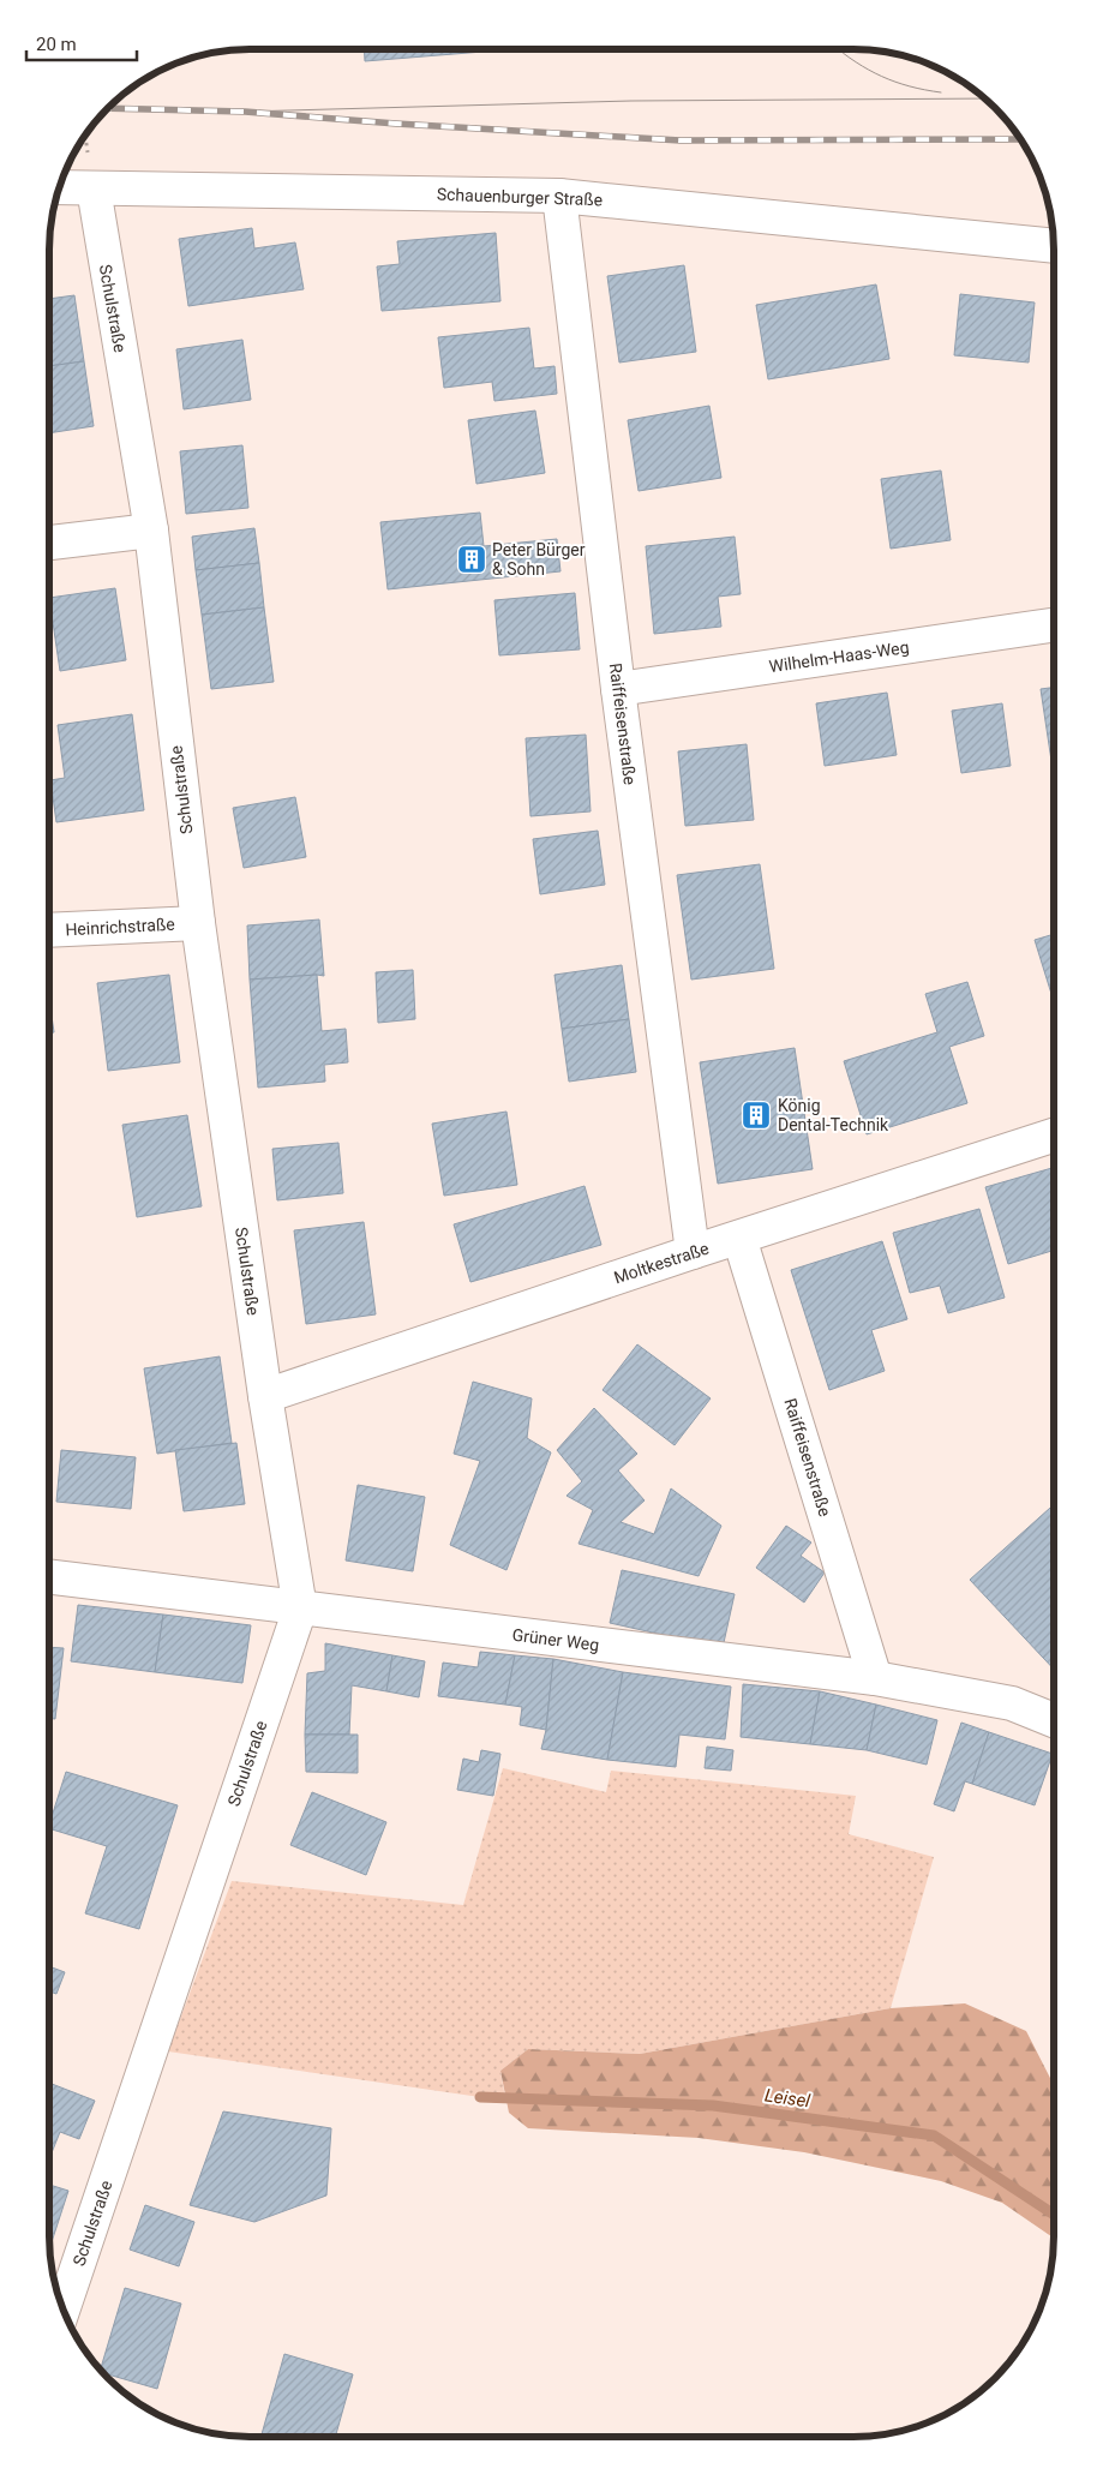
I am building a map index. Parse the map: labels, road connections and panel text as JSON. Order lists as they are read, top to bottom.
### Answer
{
  "streets": {
    "street": [
      "Schauenburger Straße",
      "Schulstraße",
      "Wilhelm-Haas-Weg",
      "Raiffeisenstraße",
      "Heinrichstraße",
      "Moltkestraße",
      "Grüner Weg"
    ]
  },
  "crossings": [
    ["Schauenburger Straße", "Schulstraße"],
    ["Schauenburger Straße", "Raiffeisenstraße"],
    ["Schulstraße", "Heinrichstraße"],
    ["Schulstraße", "Moltkestraße"],
    ["Schulstraße", "Grüner Weg"],
    ["Wilhelm-Haas-Weg", "Raiffeisenstraße"],
    ["Raiffeisenstraße", "Moltkestraße"],
    ["Raiffeisenstraße", "Grüner Weg"]
  ],
  "water": ["Leisel"],
  "places": {
    "building": ["Peter Bürger & Sohn", "König Dental-Technik"]
  },
  "scale_bar": "20 m"
}
